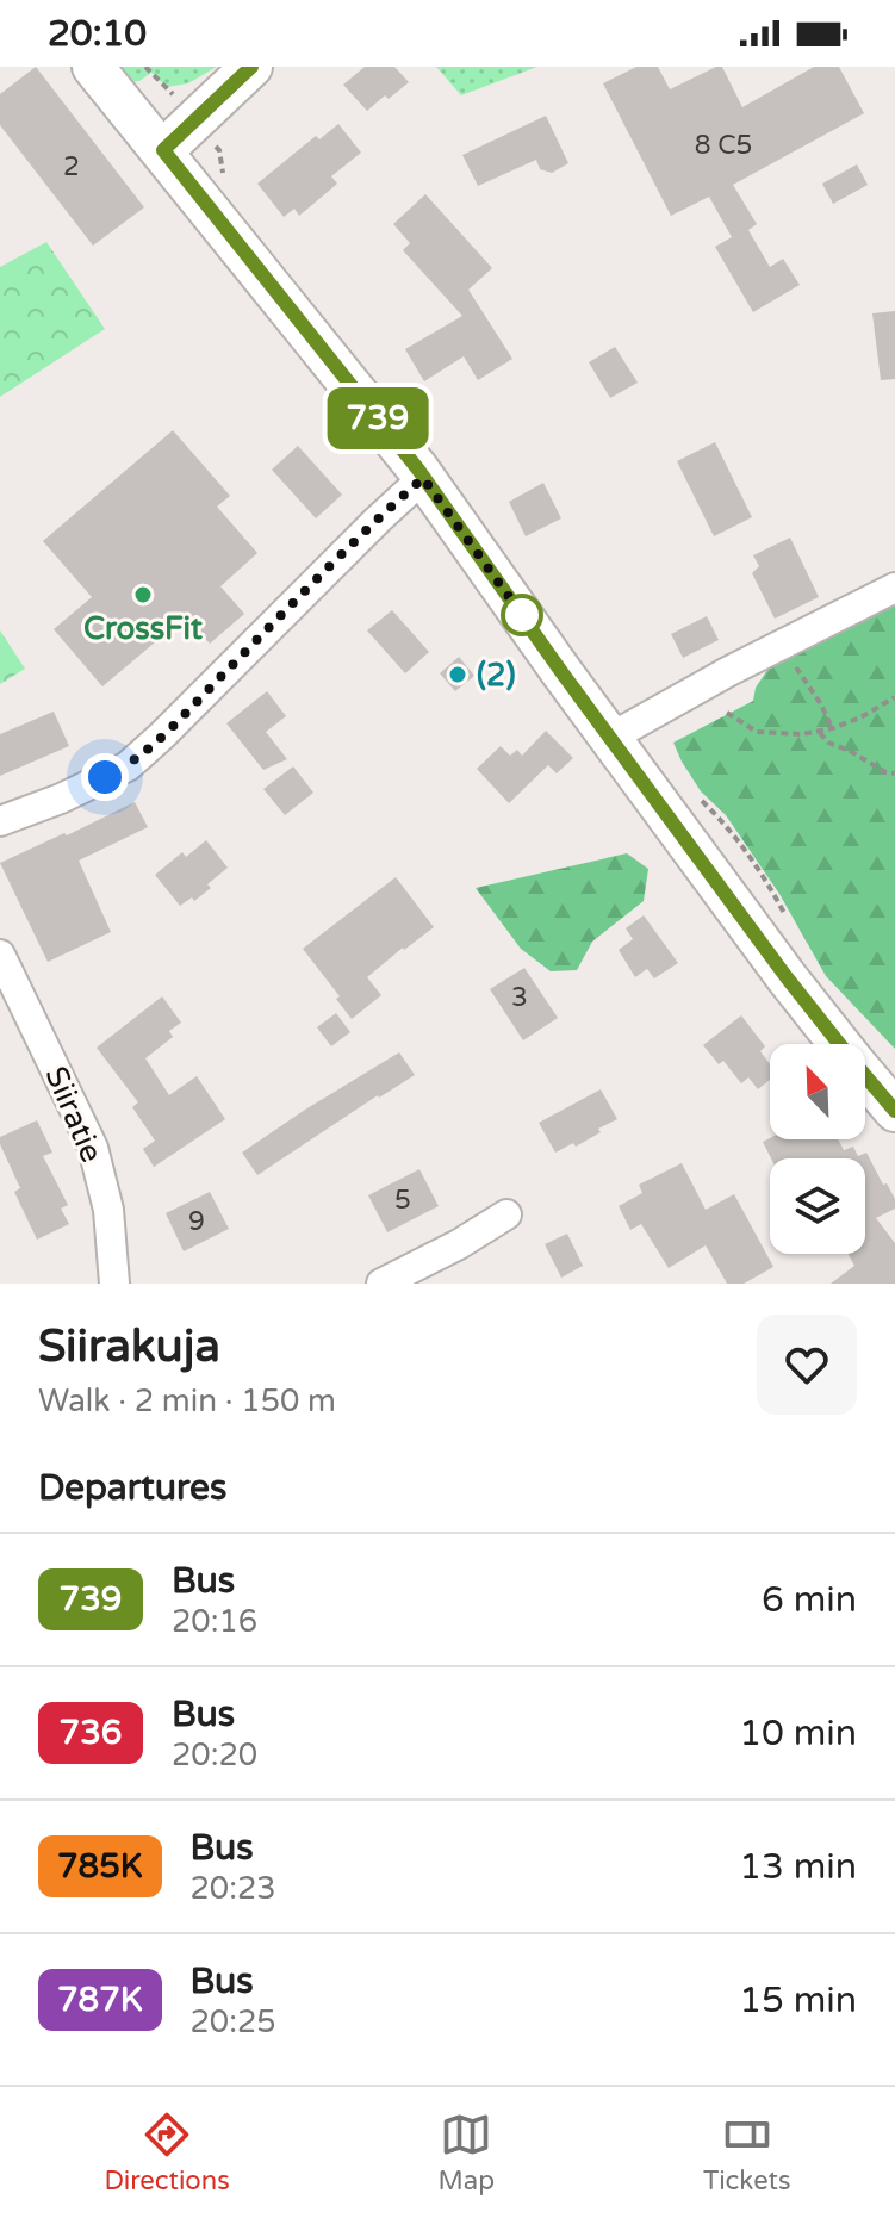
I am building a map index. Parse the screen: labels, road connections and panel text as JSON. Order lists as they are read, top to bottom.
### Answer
{
  "streets": {
    "street": ["Siiratie"]
  },
  "places": ["CrossFit", "(2)"],
  "lines": ["bus line 739"],
  "house_numbers": [
    "8 C5",
    "2",
    "3",
    "5",
    "9"
  ],
  "north": "top left",
  "page": {
    "status": "20:10",
    "on_map": "739",
    "heading": [
      ["Siirakuja", "Walk · 2 min · 150 m"],
      "Departures"
    ],
    "list": [
      {
        "mark": "739",
        "name": "Bus",
        "note": "20:16",
        "value": "6 min"
      },
      {
        "mark": "736",
        "name": "Bus",
        "note": "20:20",
        "value": "10 min"
      },
      {
        "mark": "785K",
        "name": "Bus",
        "note": "20:23",
        "value": "13 min"
      },
      {
        "mark": "787K",
        "name": "Bus",
        "note": "20:25",
        "value": "15 min"
      }
    ],
    "tabs": ["Directions", "Map", "Tickets"]
  }
}
